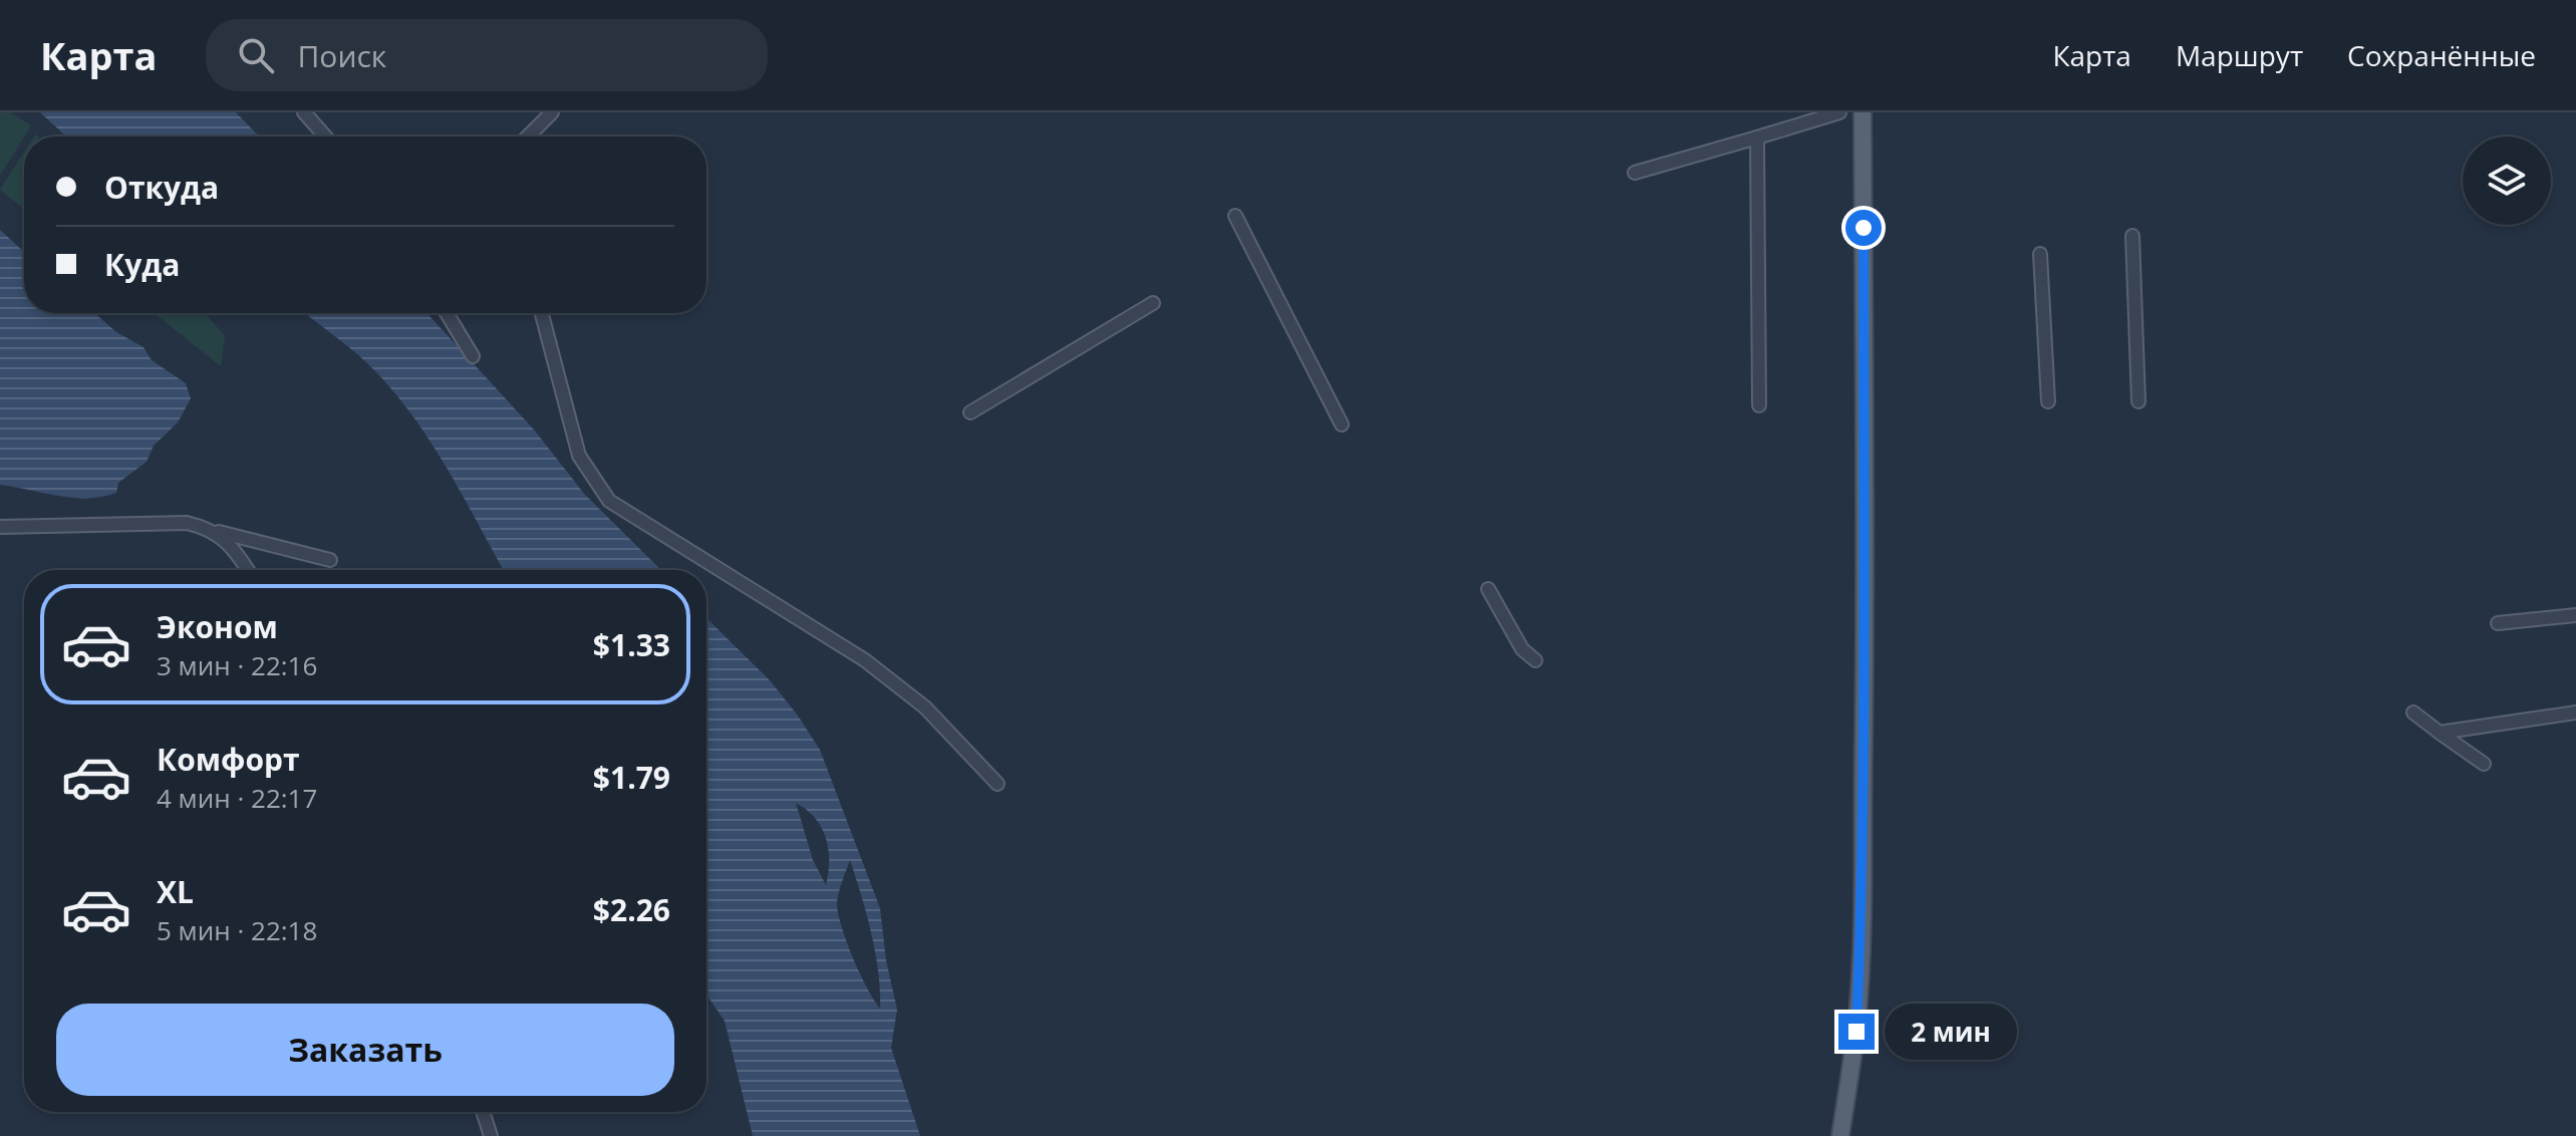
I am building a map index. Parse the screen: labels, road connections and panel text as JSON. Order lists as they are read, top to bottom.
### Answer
{
  "page": {
    "header": "Карта",
    "search": "Поиск",
    "nav": ["Карта", "Маршрут", "Сохранённые"],
    "banner": ["Откуда", "Куда"],
    "list": [
      {
        "name": "Эконом",
        "note": "3 мин · 22:16",
        "value": "$1.33"
      },
      {
        "name": "Комфорт",
        "note": "4 мин · 22:17",
        "value": "$1.79"
      },
      {
        "name": "XL",
        "note": "5 мин · 22:18",
        "value": "$2.26"
      }
    ],
    "buttons": "Заказать",
    "bubble": "2 мин"
  }
}
